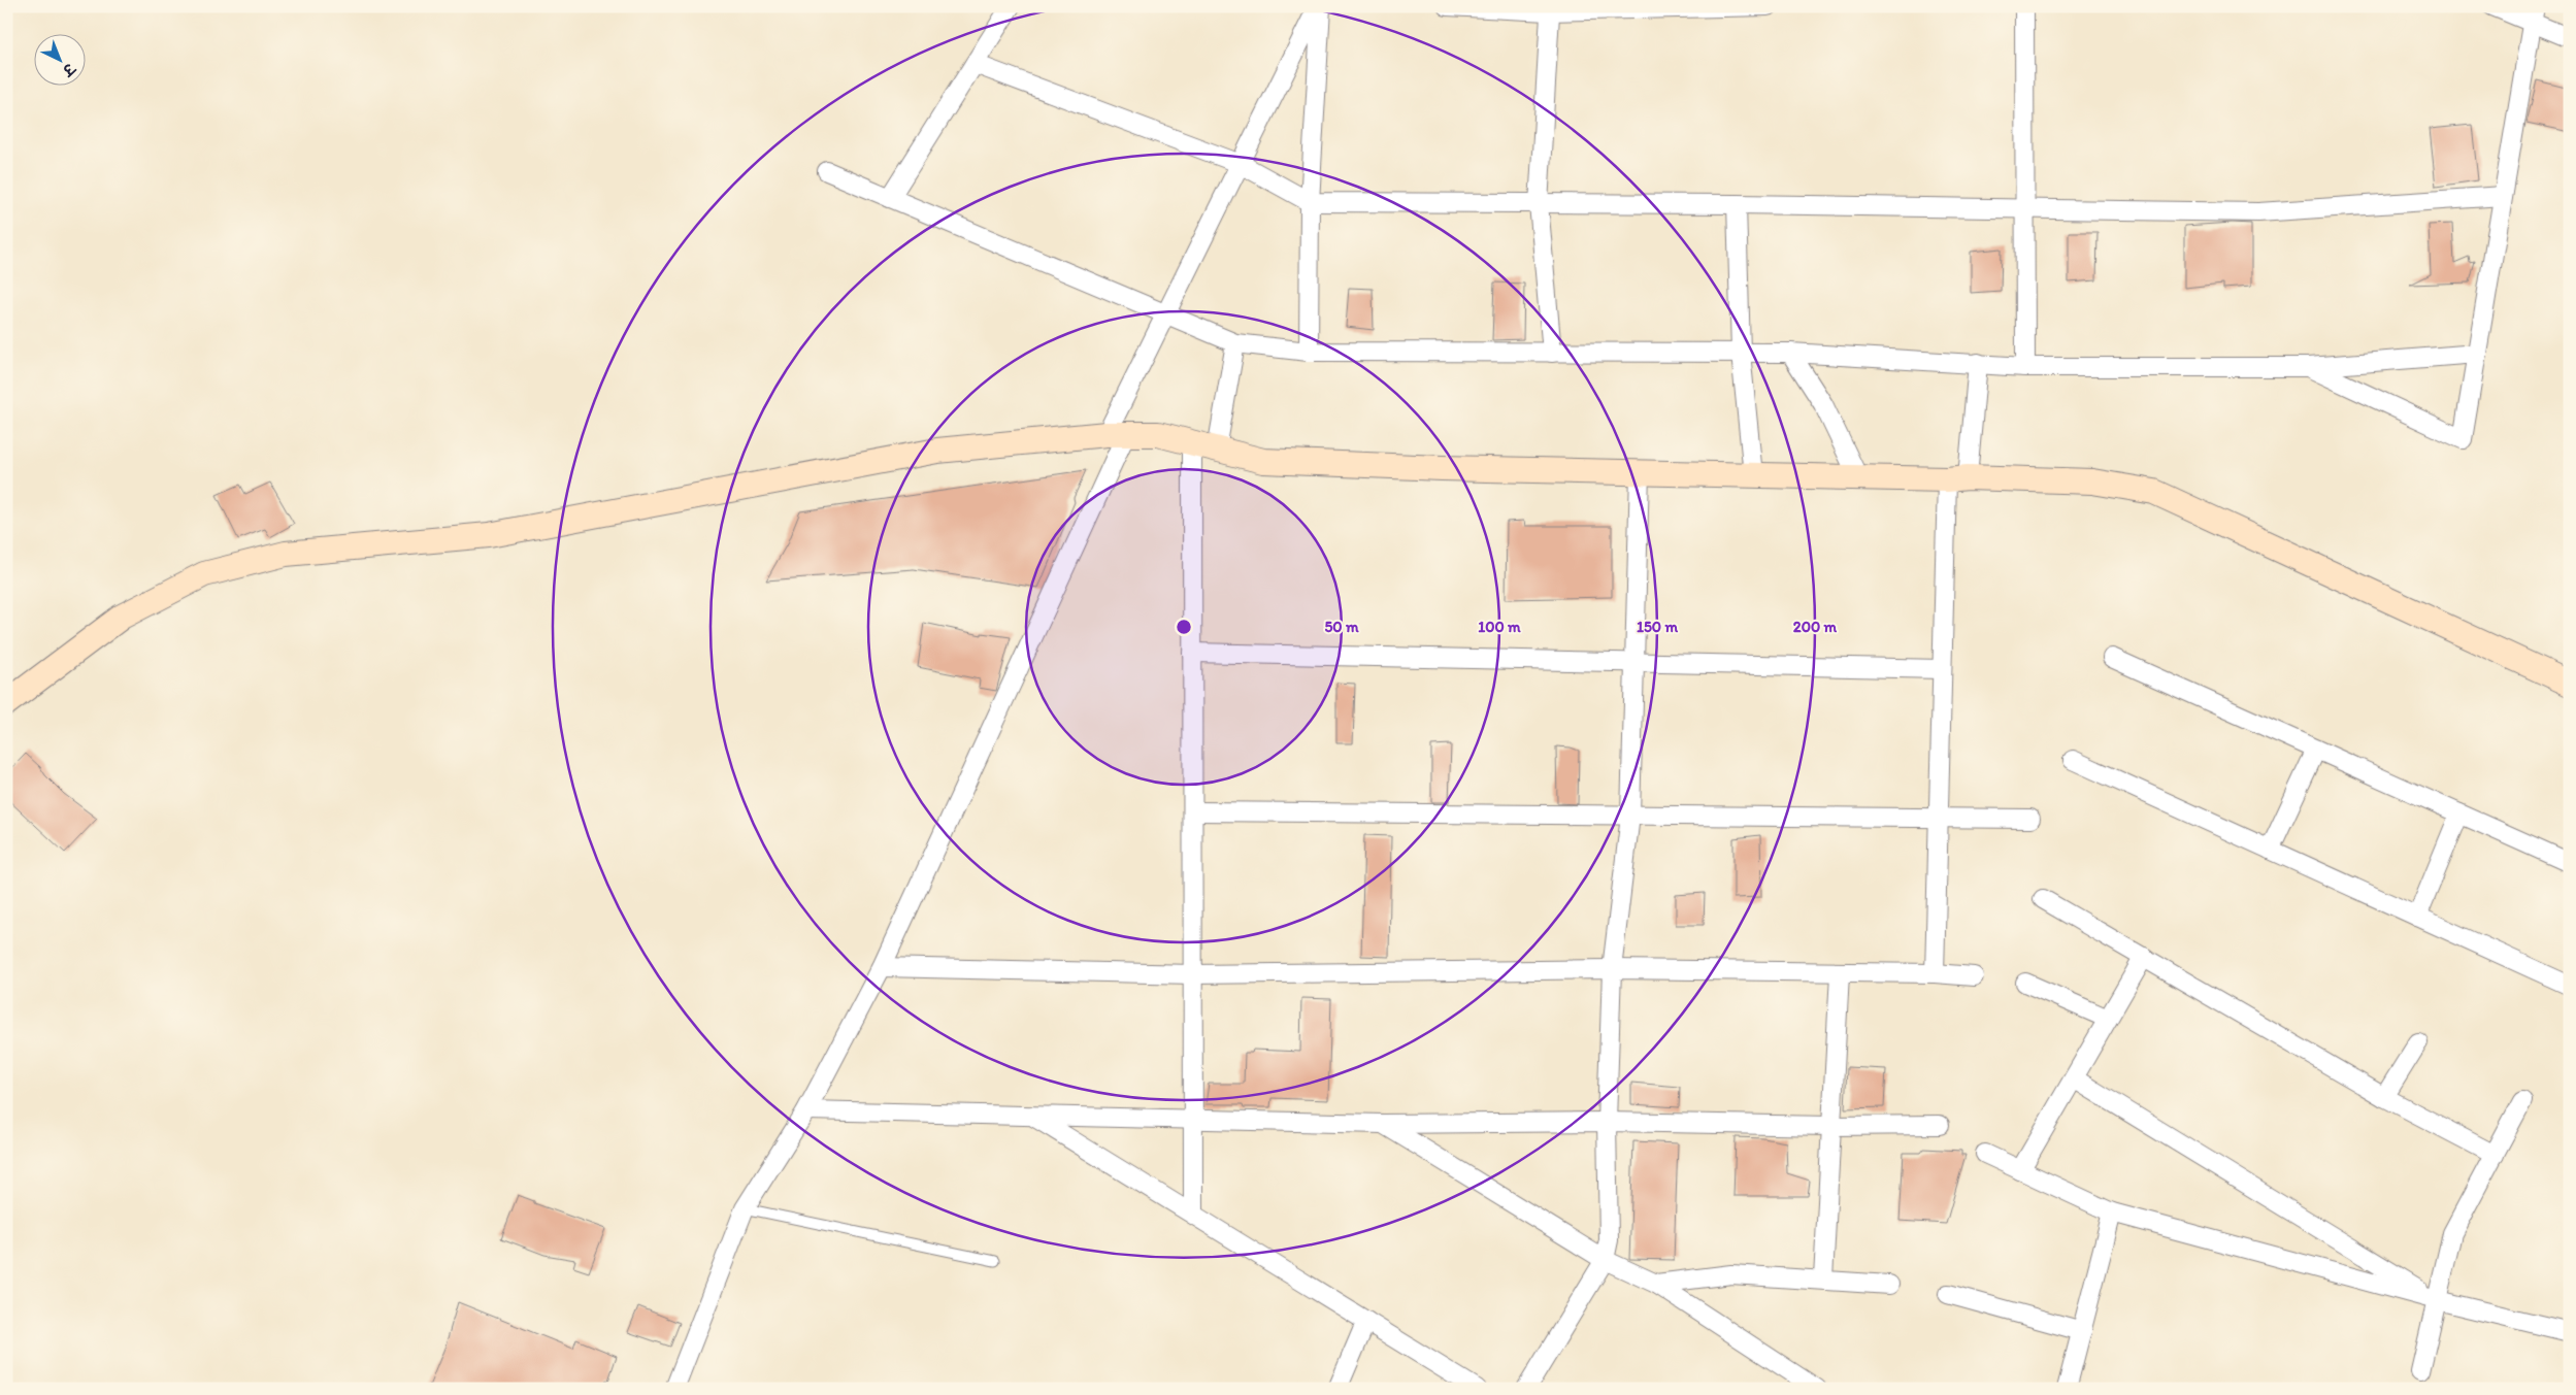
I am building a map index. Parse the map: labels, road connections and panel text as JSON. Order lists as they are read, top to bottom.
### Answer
{
  "north": "bottom right",
  "rings": [
    "50 m",
    "100 m",
    "150 m",
    "200 m"
  ]
}
